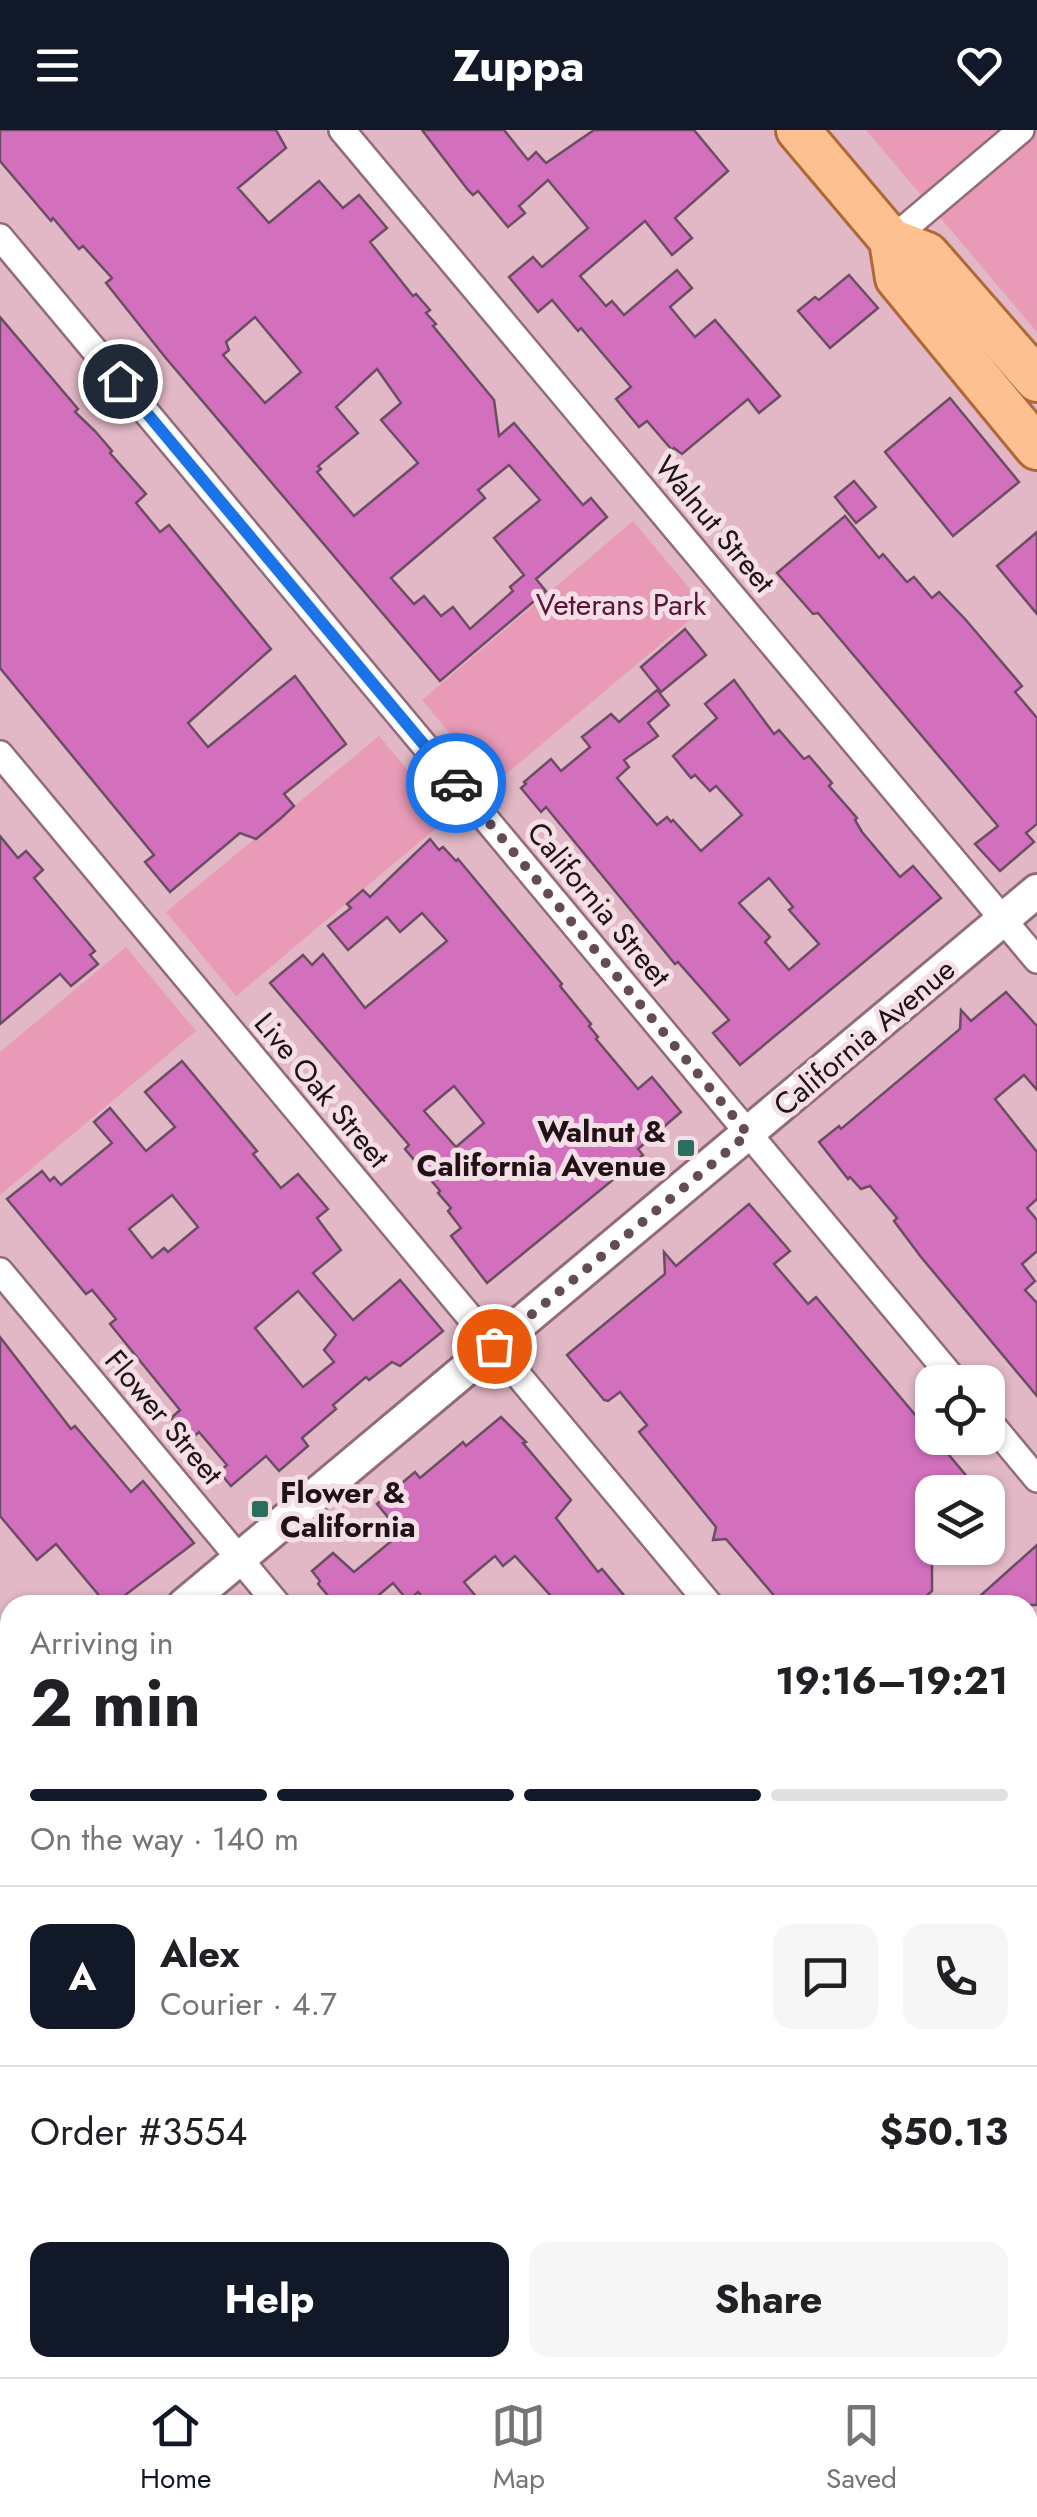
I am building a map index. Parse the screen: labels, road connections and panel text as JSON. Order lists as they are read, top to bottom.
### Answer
{
  "streets": {
    "street": [
      "Walnut Street",
      "California Street",
      "California Avenue",
      "Live Oak Street",
      "Flower Street"
    ]
  },
  "crossings": [
    ["Walnut Street", "California Avenue"],
    ["California Street", "California Avenue"],
    ["California Avenue", "Live Oak Street"],
    ["California Avenue", "Flower Street"]
  ],
  "parks": ["Veterans Park"],
  "places": {
    "transit": ["Walnut & California Avenue", "Flower & California"]
  },
  "page": {
    "header": "Zuppa",
    "heading": ["2 min", "Arriving in", "19:16–19:21"],
    "panel": [
      "Alex",
      "Courier · 4.7",
      "Order #3554",
      "$50.13"
    ],
    "bar": "On the way · 140 m",
    "round": "A",
    "buttons": ["Help", "Share"],
    "tabs": ["Home", "Map", "Saved"]
  }
}
